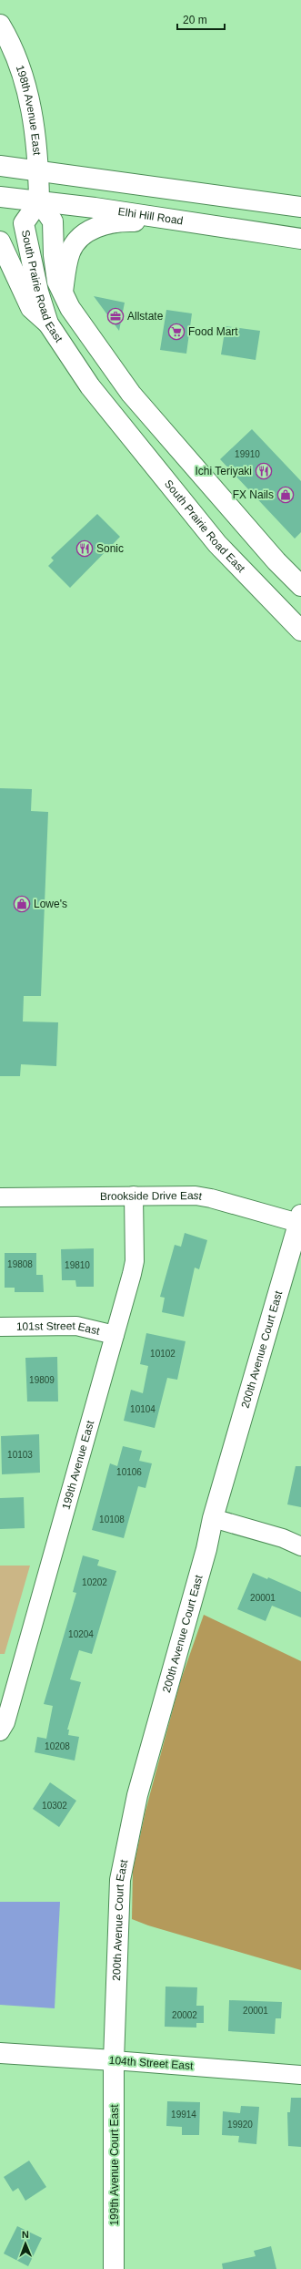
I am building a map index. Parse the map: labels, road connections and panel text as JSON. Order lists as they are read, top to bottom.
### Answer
{
  "streets": {
    "main road": [
      "198th Avenue East",
      "Elhi Hill Road",
      "South Prairie Road East",
      "200th Avenue Court East",
      "104th Street East",
      "199th Avenue Court East"
    ],
    "street": ["Brookside Drive East", "101st Street East", "199th Avenue East"]
  },
  "crossings": [
    ["198th Avenue East", "Elhi Hill Road"],
    ["198th Avenue East", "South Prairie Road East"],
    ["Elhi Hill Road", "South Prairie Road East"],
    ["Brookside Drive East", "200th Avenue Court East"],
    ["Brookside Drive East", "199th Avenue East"],
    ["101st Street East", "199th Avenue East"],
    ["200th Avenue Court East", "104th Street East"],
    ["200th Avenue Court East", "199th Avenue Court East"],
    ["104th Street East", "199th Avenue Court East"]
  ],
  "places": {
    "office": ["Allstate"],
    "supermarket": ["Food Mart"],
    "restaurant": ["Ichi Teriyaki", "Sonic"],
    "shop": ["FX Nails", "Lowe's"]
  },
  "house_numbers": [
    "19910",
    "19808",
    "19810",
    "10102",
    "19809",
    "10104",
    "10103",
    "10106",
    "10108",
    "10202",
    "20001",
    "10204",
    "10208",
    "10302",
    "20001",
    "20002",
    "19914",
    "19920"
  ],
  "scale_bar": "20 m",
  "north": "top"
}
